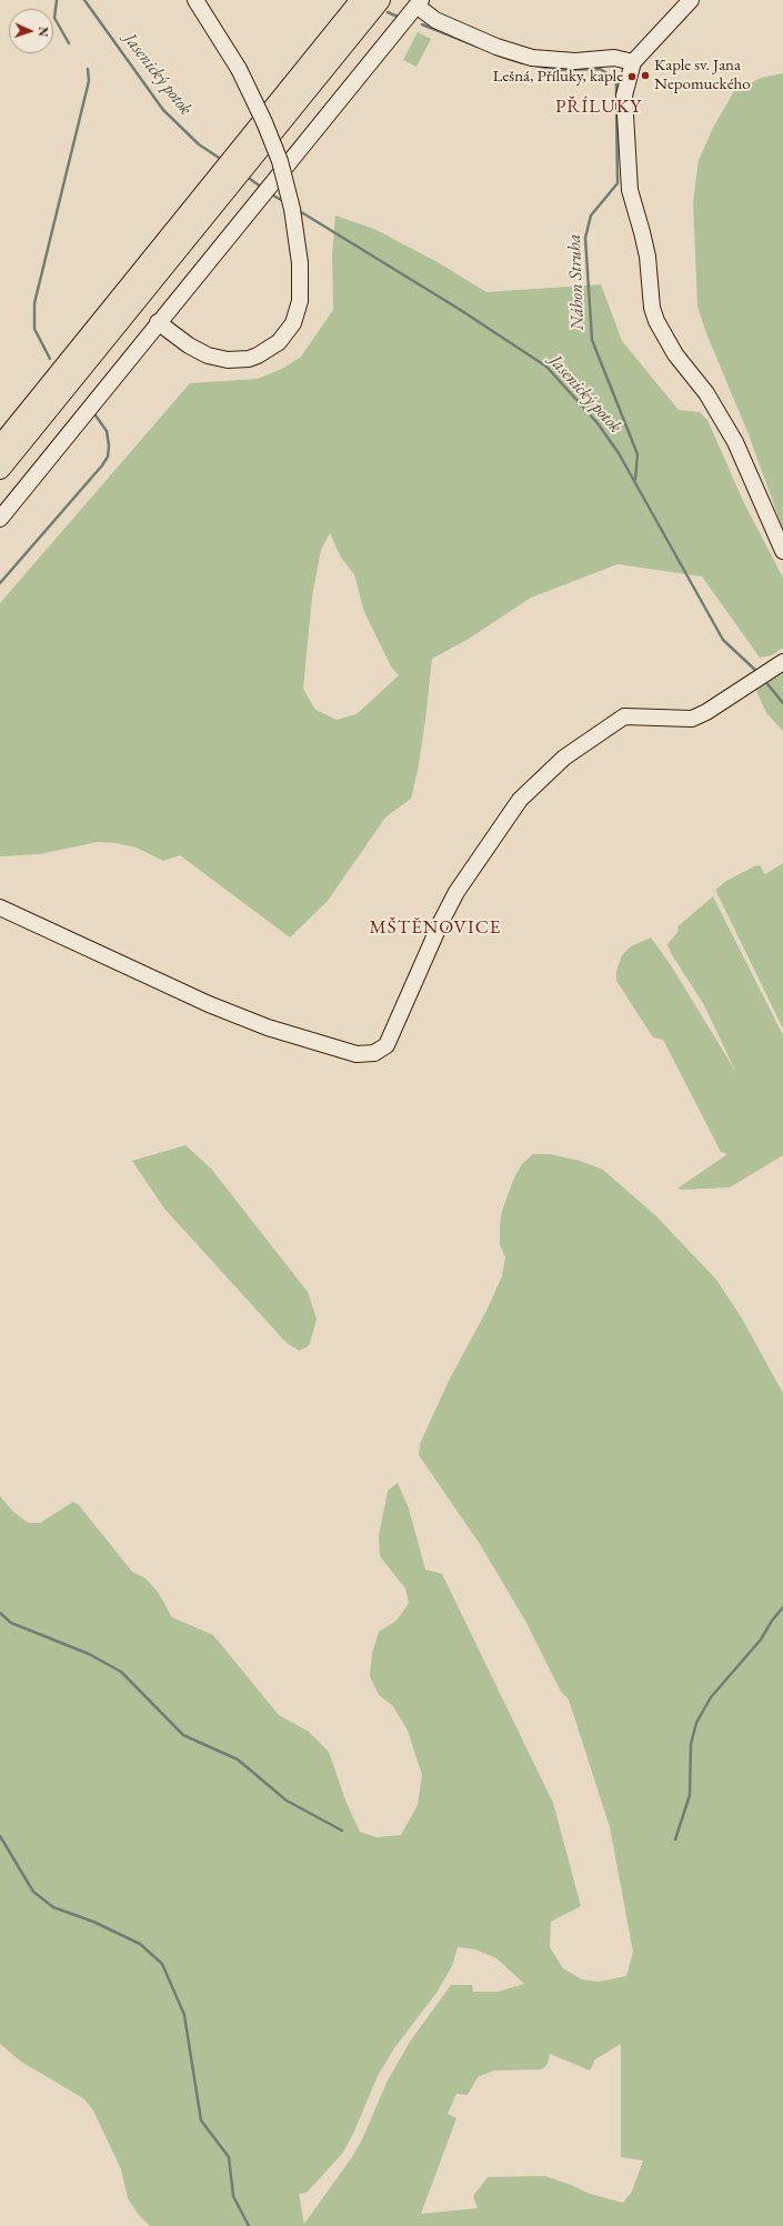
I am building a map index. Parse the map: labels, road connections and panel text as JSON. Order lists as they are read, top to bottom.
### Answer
{
  "districts": ["PŘÍLUKY", "MŠTĚNOVICE"],
  "water": ["Jasenický potok", "Náhon Struha"],
  "places": ["Kaple sv. Jana Nepomuckého", "Lešná, Příluky, kaple"],
  "north": "right"
}
